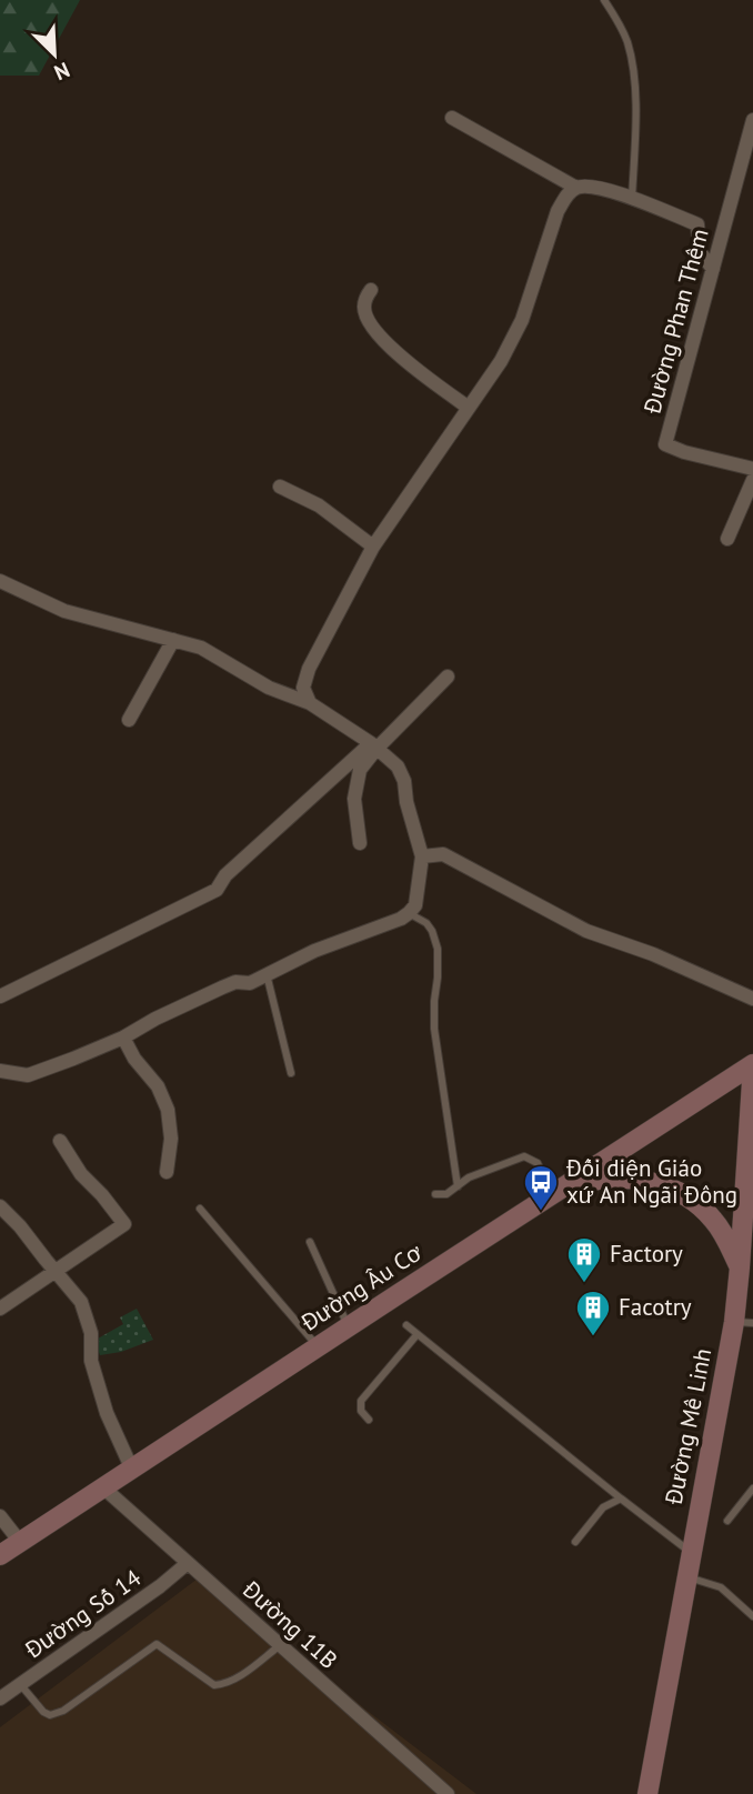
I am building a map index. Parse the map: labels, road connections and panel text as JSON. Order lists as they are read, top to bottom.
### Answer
{
  "streets": {
    "main road": ["Đường Âu Cơ", "Đường Mê Linh"],
    "street": ["Đường Phan Thêm", "Đường Số 14", "Đường 11B"]
  },
  "crossings": [
    ["Đường Âu Cơ", "Đường Mê Linh"],
    ["Đường Âu Cơ", "Đường 11B"],
    ["Đường Số 14", "Đường 11B"]
  ],
  "places": {
    "bus stop": ["Đối diện Giáo xứ An Ngãi Đông"],
    "building": ["Factory", "Facotry"]
  },
  "north": "bottom right"
}
